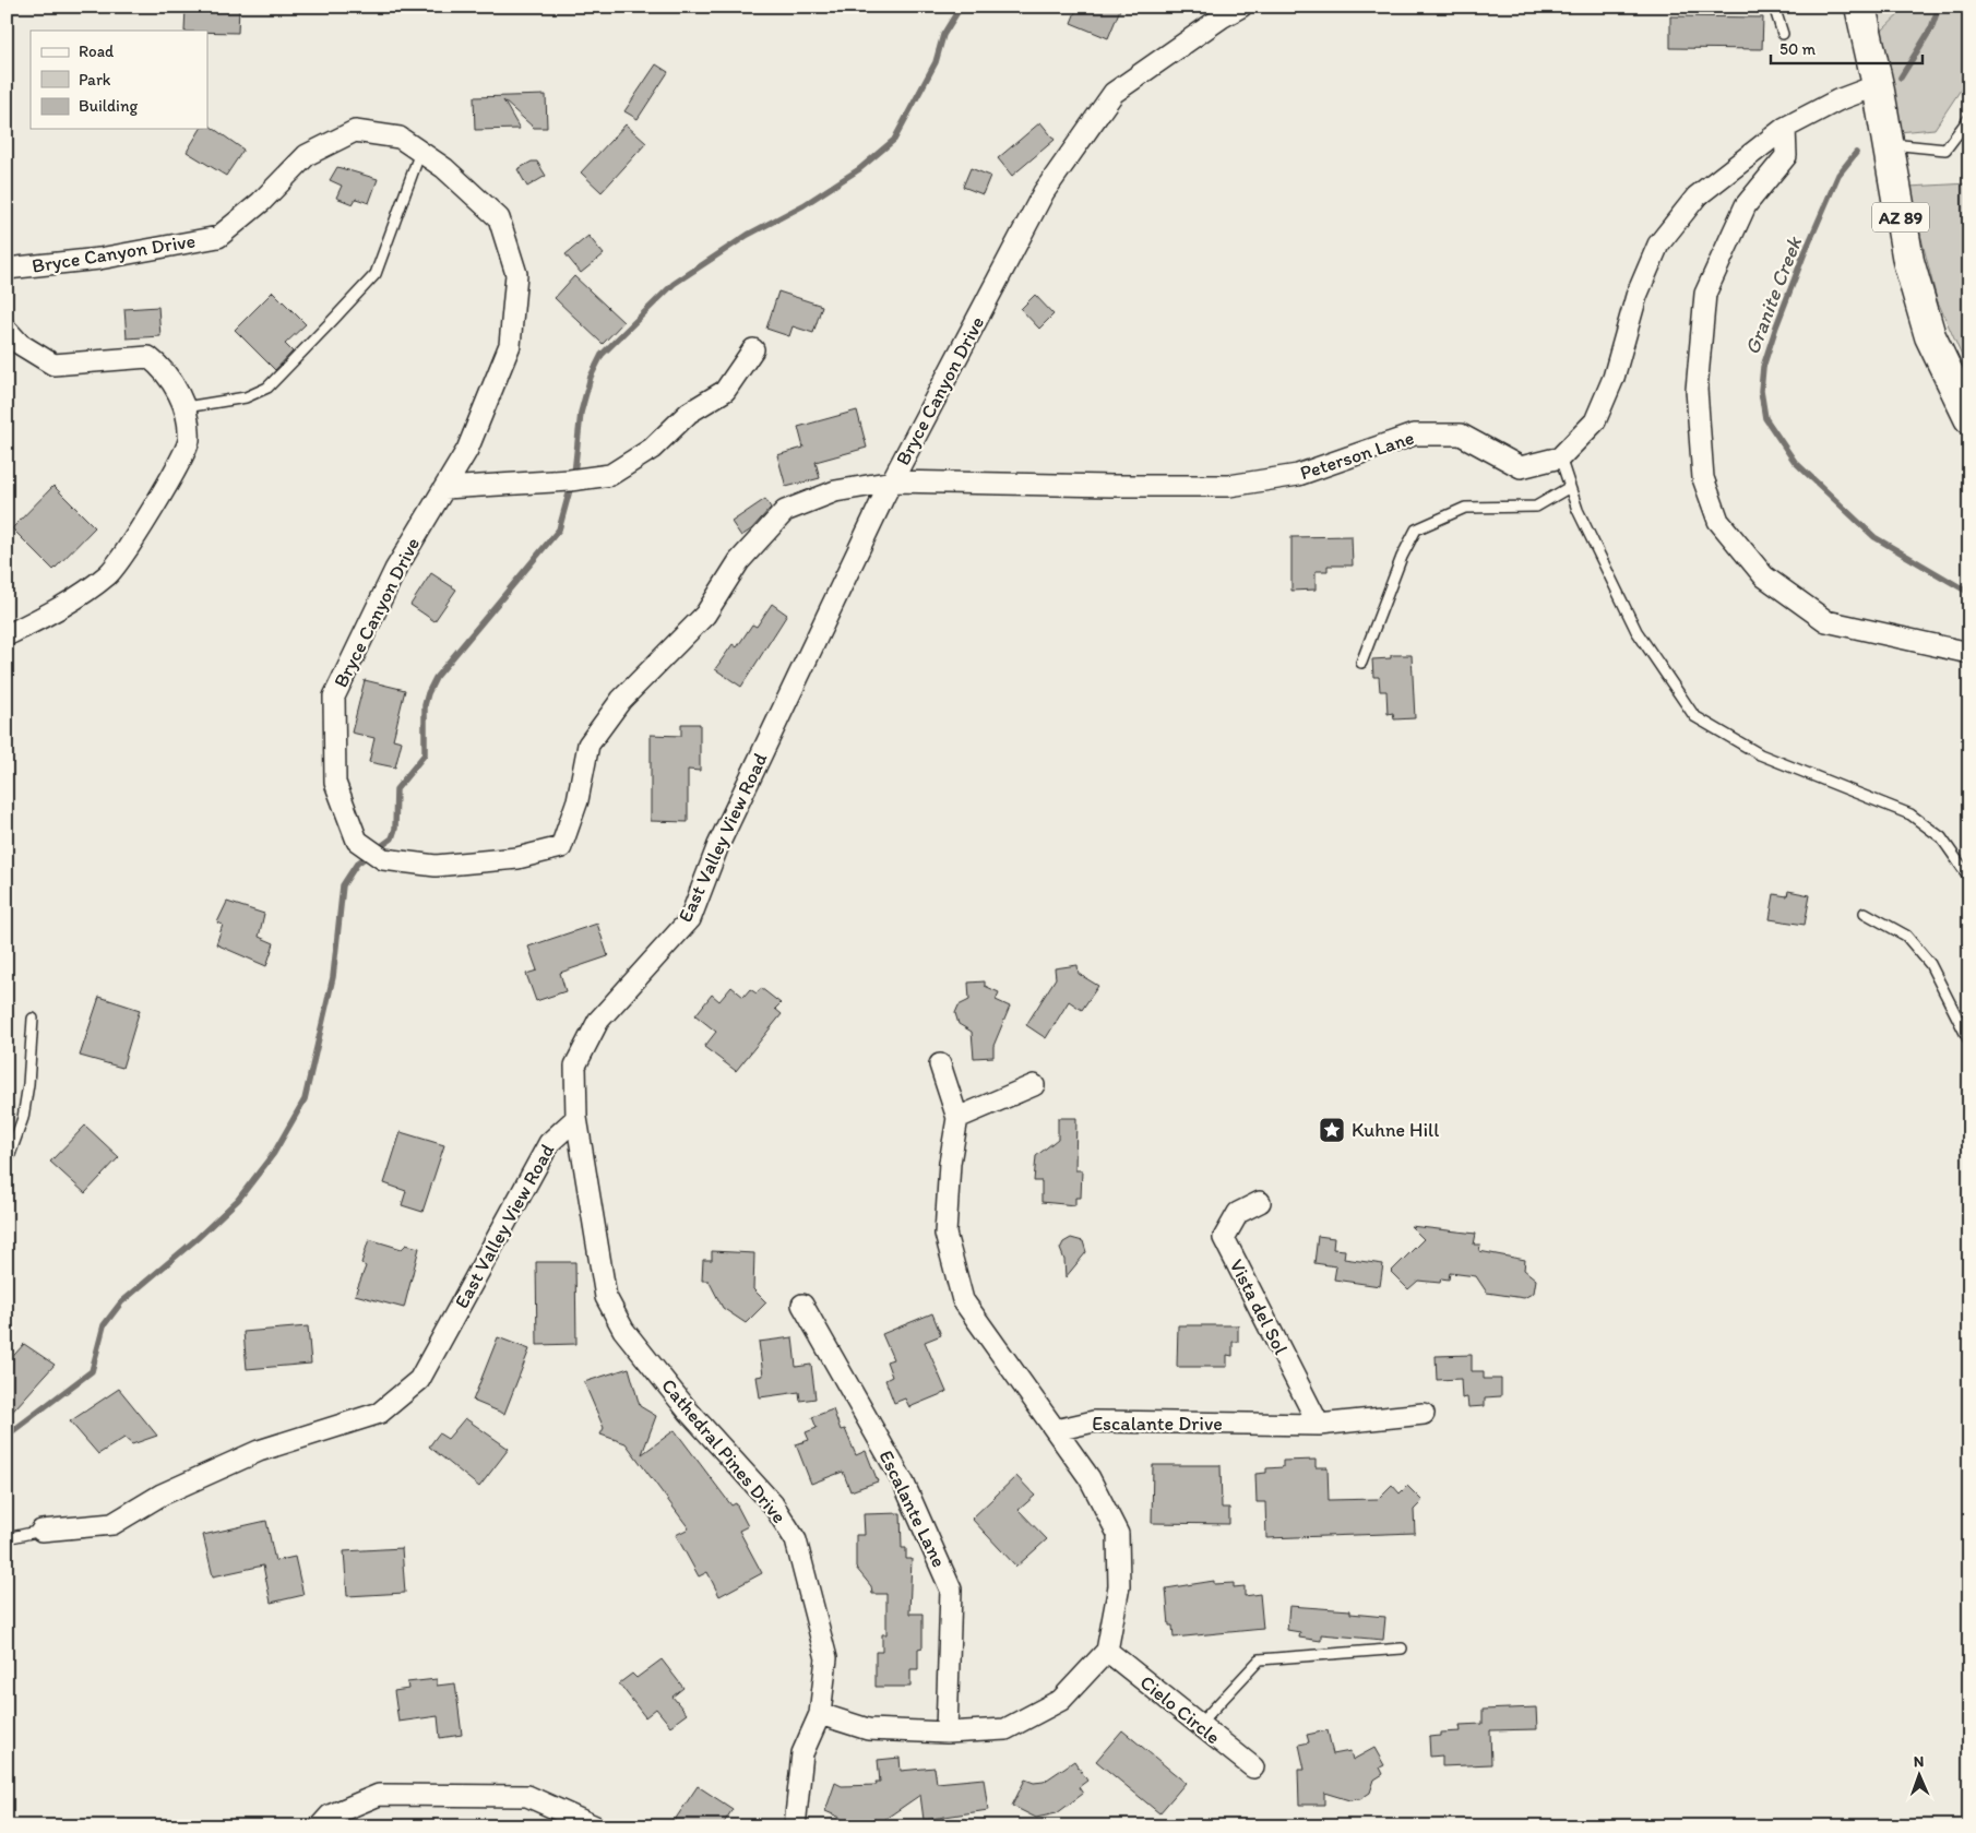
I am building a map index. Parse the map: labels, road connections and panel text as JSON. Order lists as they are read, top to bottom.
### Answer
{
  "streets": {
    "main road": ["AZ 89"],
    "street": [
      "Bryce Canyon Drive",
      "Peterson Lane",
      "East Valley View Road",
      "Vista del Sol",
      "Escalante Drive",
      "Cathedral Pines Drive",
      "Escalante Lane",
      "Cielo Circle"
    ]
  },
  "crossings": [
    ["Bryce Canyon Drive", "Peterson Lane"],
    ["Bryce Canyon Drive", "East Valley View Road"],
    ["Peterson Lane", "East Valley View Road"],
    ["East Valley View Road", "Cathedral Pines Drive"],
    ["Vista del Sol", "Escalante Drive"],
    ["Escalante Drive", "Cielo Circle"]
  ],
  "water": ["Granite Creek"],
  "places": {
    "place": ["Kuhne Hill"]
  },
  "legend": ["Road", "Park", "Building"],
  "scale_bar": "50 m",
  "north": "top"
}
